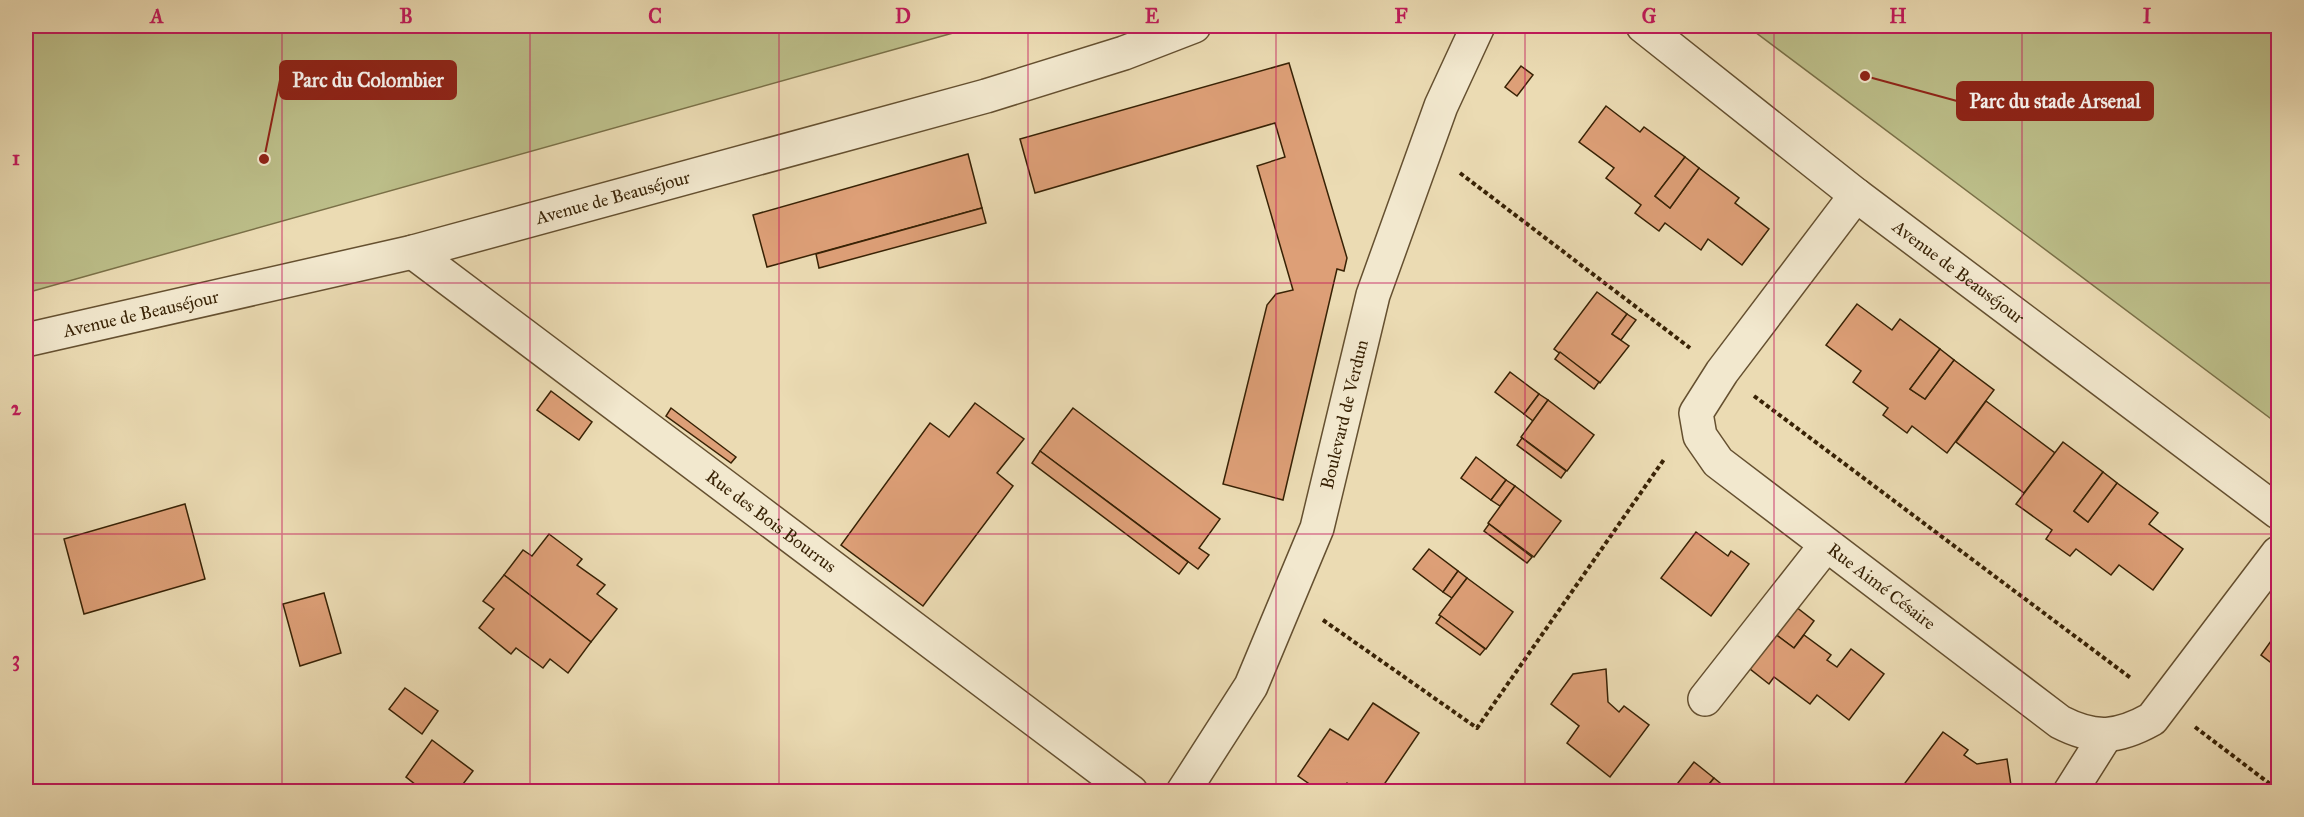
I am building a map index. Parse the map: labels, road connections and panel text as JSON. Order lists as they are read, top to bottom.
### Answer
{
  "streets": {
    "street": [
      "Avenue de Beauséjour",
      "Boulevard de Verdun",
      "Rue des Bois Bourrus",
      "Rue Aimé Césaire"
    ]
  },
  "crossings": [
    ["Avenue de Beauséjour", "Rue des Bois Bourrus"]
  ],
  "places": ["Parc du stade Arsenal", "Parc du Colombier"],
  "grid": {
    "columns": [
      "A",
      "B",
      "C",
      "D",
      "E",
      "F",
      "G",
      "H",
      "I"
    ],
    "rows": ["1", "2", "3"]
  }
}
